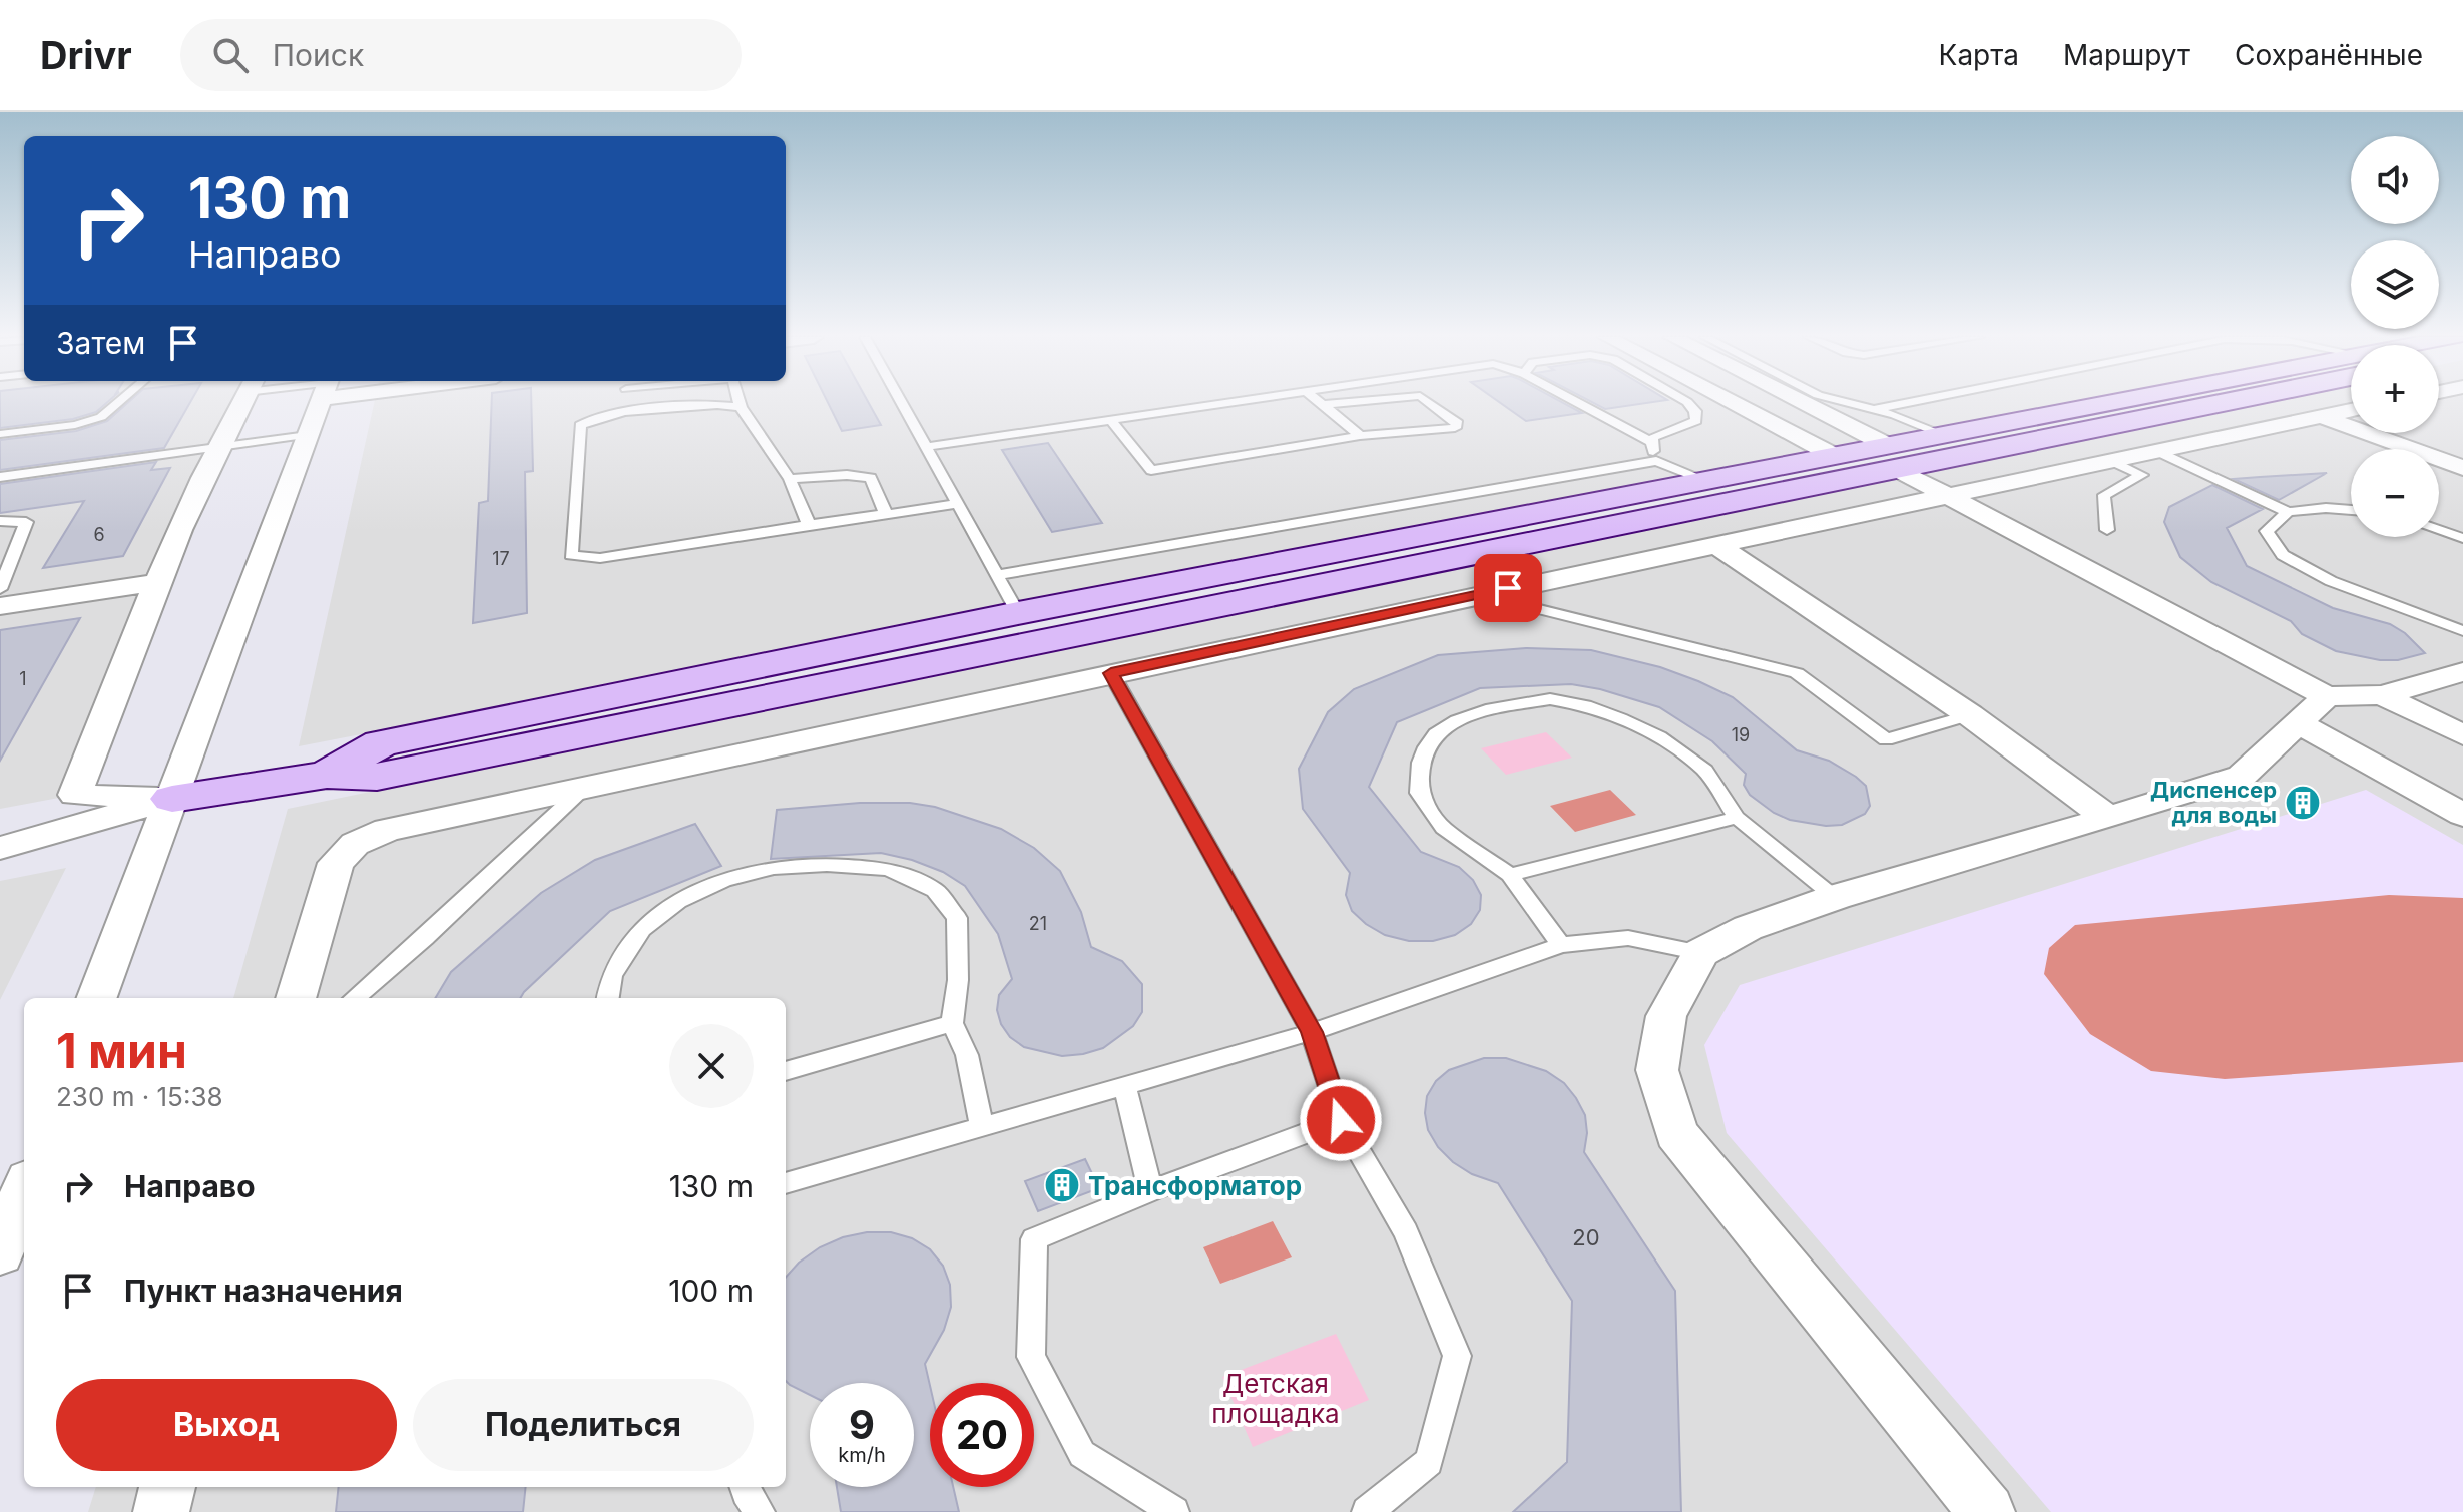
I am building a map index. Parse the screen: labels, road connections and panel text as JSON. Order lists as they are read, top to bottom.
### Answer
{
  "parks": ["Детская площадка"],
  "places": {
    "building": ["Диспенсер для воды", "Трансформатор"]
  },
  "house_numbers": [
    "6",
    "17",
    "1",
    "19",
    "21",
    "20"
  ],
  "page": {
    "header": "Drivr",
    "search": "Поиск",
    "nav": ["Карта", "Маршрут", "Сохранённые"],
    "map_buttons": ["+", "−"],
    "turn": ["130 m", "Направо"],
    "then": "Затем",
    "heading": ["1 мин", "230 m · 15:38"],
    "list": [
      {
        "name": "Направо",
        "value": "130 m"
      },
      {
        "name": "Пункт назначения",
        "value": "100 m"
      }
    ],
    "buttons": ["Выход", "Поделиться"],
    "speed": "9 km/h",
    "limit": "20"
  }
}
